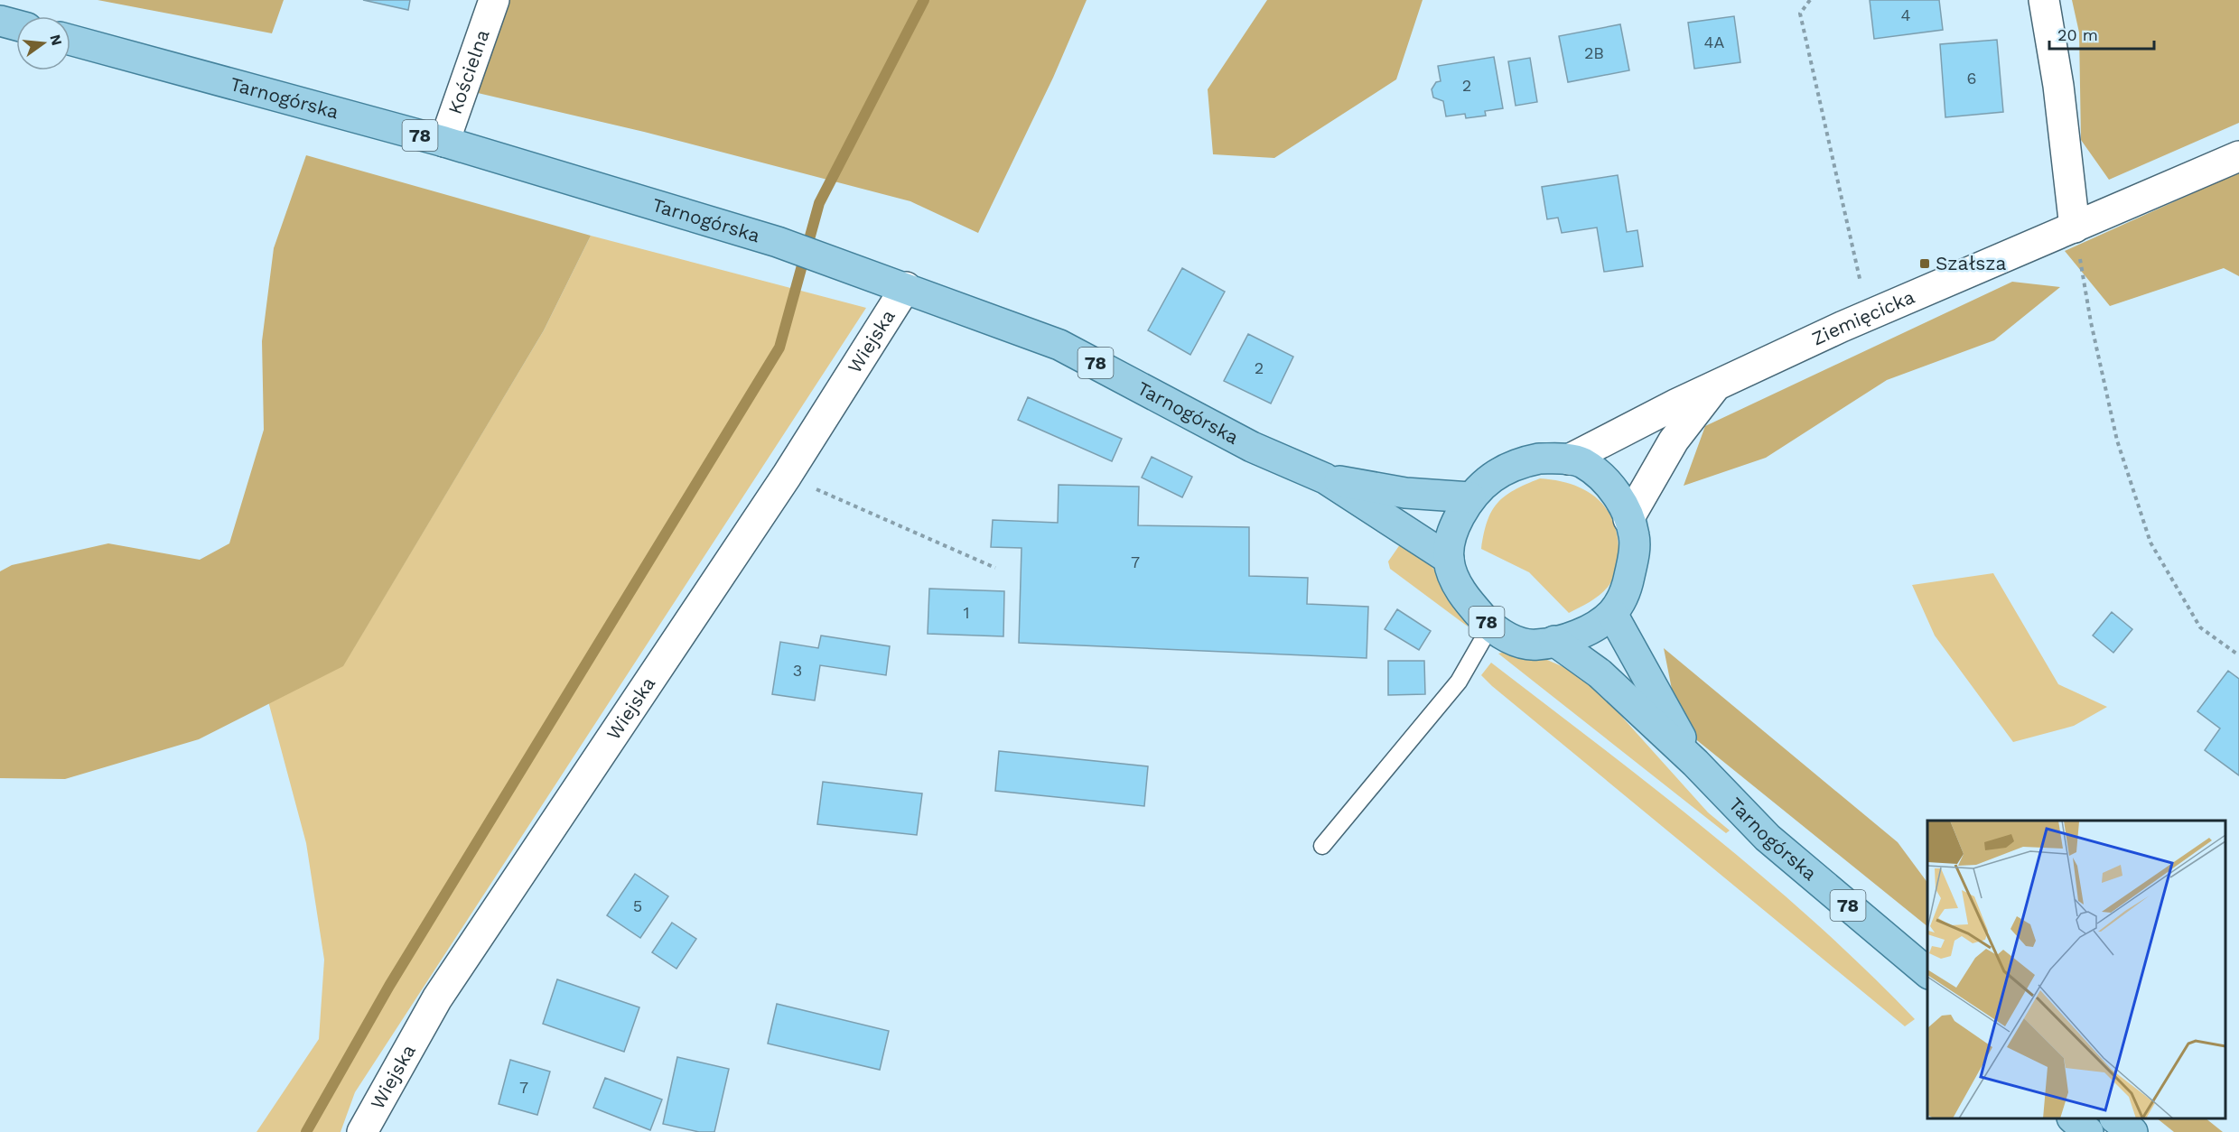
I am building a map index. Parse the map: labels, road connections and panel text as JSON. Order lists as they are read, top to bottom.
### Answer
{
  "streets": {
    "main road": ["Tarnogórska", "78"],
    "street": ["Kościelna", "Ziemięcicka", "Wiejska"]
  },
  "crossings": [
    ["Kościelna", "Tarnogórska"],
    ["Tarnogórska", "78"],
    ["Tarnogórska", "Ziemięcicka"],
    ["Tarnogórska", "Wiejska"],
    ["78", "Ziemięcicka"]
  ],
  "places": {
    "transit": ["Szałsza"]
  },
  "house_numbers": [
    "4",
    "4A",
    "2B",
    "6",
    "2",
    "2",
    "7",
    "1",
    "3",
    "5",
    "7"
  ],
  "scale_bar": "20 m",
  "north": "right"
}
